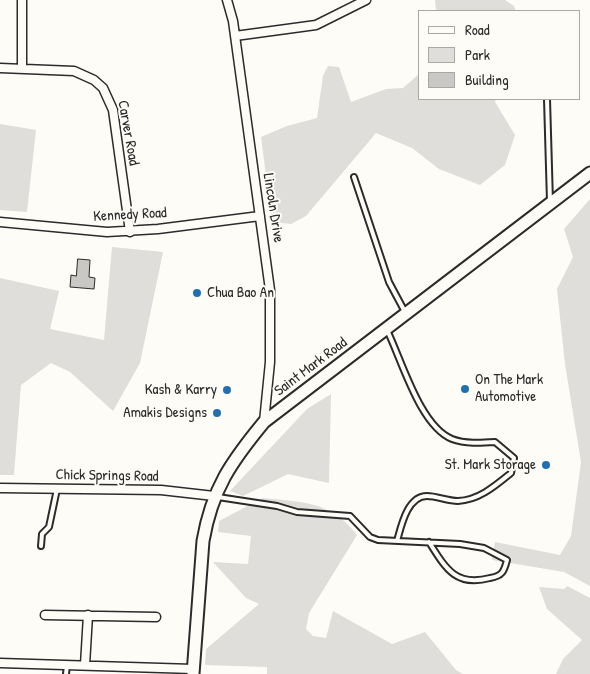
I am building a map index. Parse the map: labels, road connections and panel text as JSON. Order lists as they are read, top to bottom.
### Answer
{
  "streets": {
    "street": [
      "Carver Road",
      "Lincoln Drive",
      "Kennedy Road",
      "Saint Mark Road",
      "Chick Springs Road"
    ]
  },
  "crossings": [
    ["Carver Road", "Kennedy Road"],
    ["Lincoln Drive", "Kennedy Road"],
    ["Lincoln Drive", "Saint Mark Road"],
    ["Saint Mark Road", "Chick Springs Road"]
  ],
  "places": [
    "Chua Bao An",
    "On The Mark Automotive",
    "Kash & Karry",
    "Amakis Designs",
    "St. Mark Storage"
  ],
  "legend": ["Road", "Park", "Building"]
}
